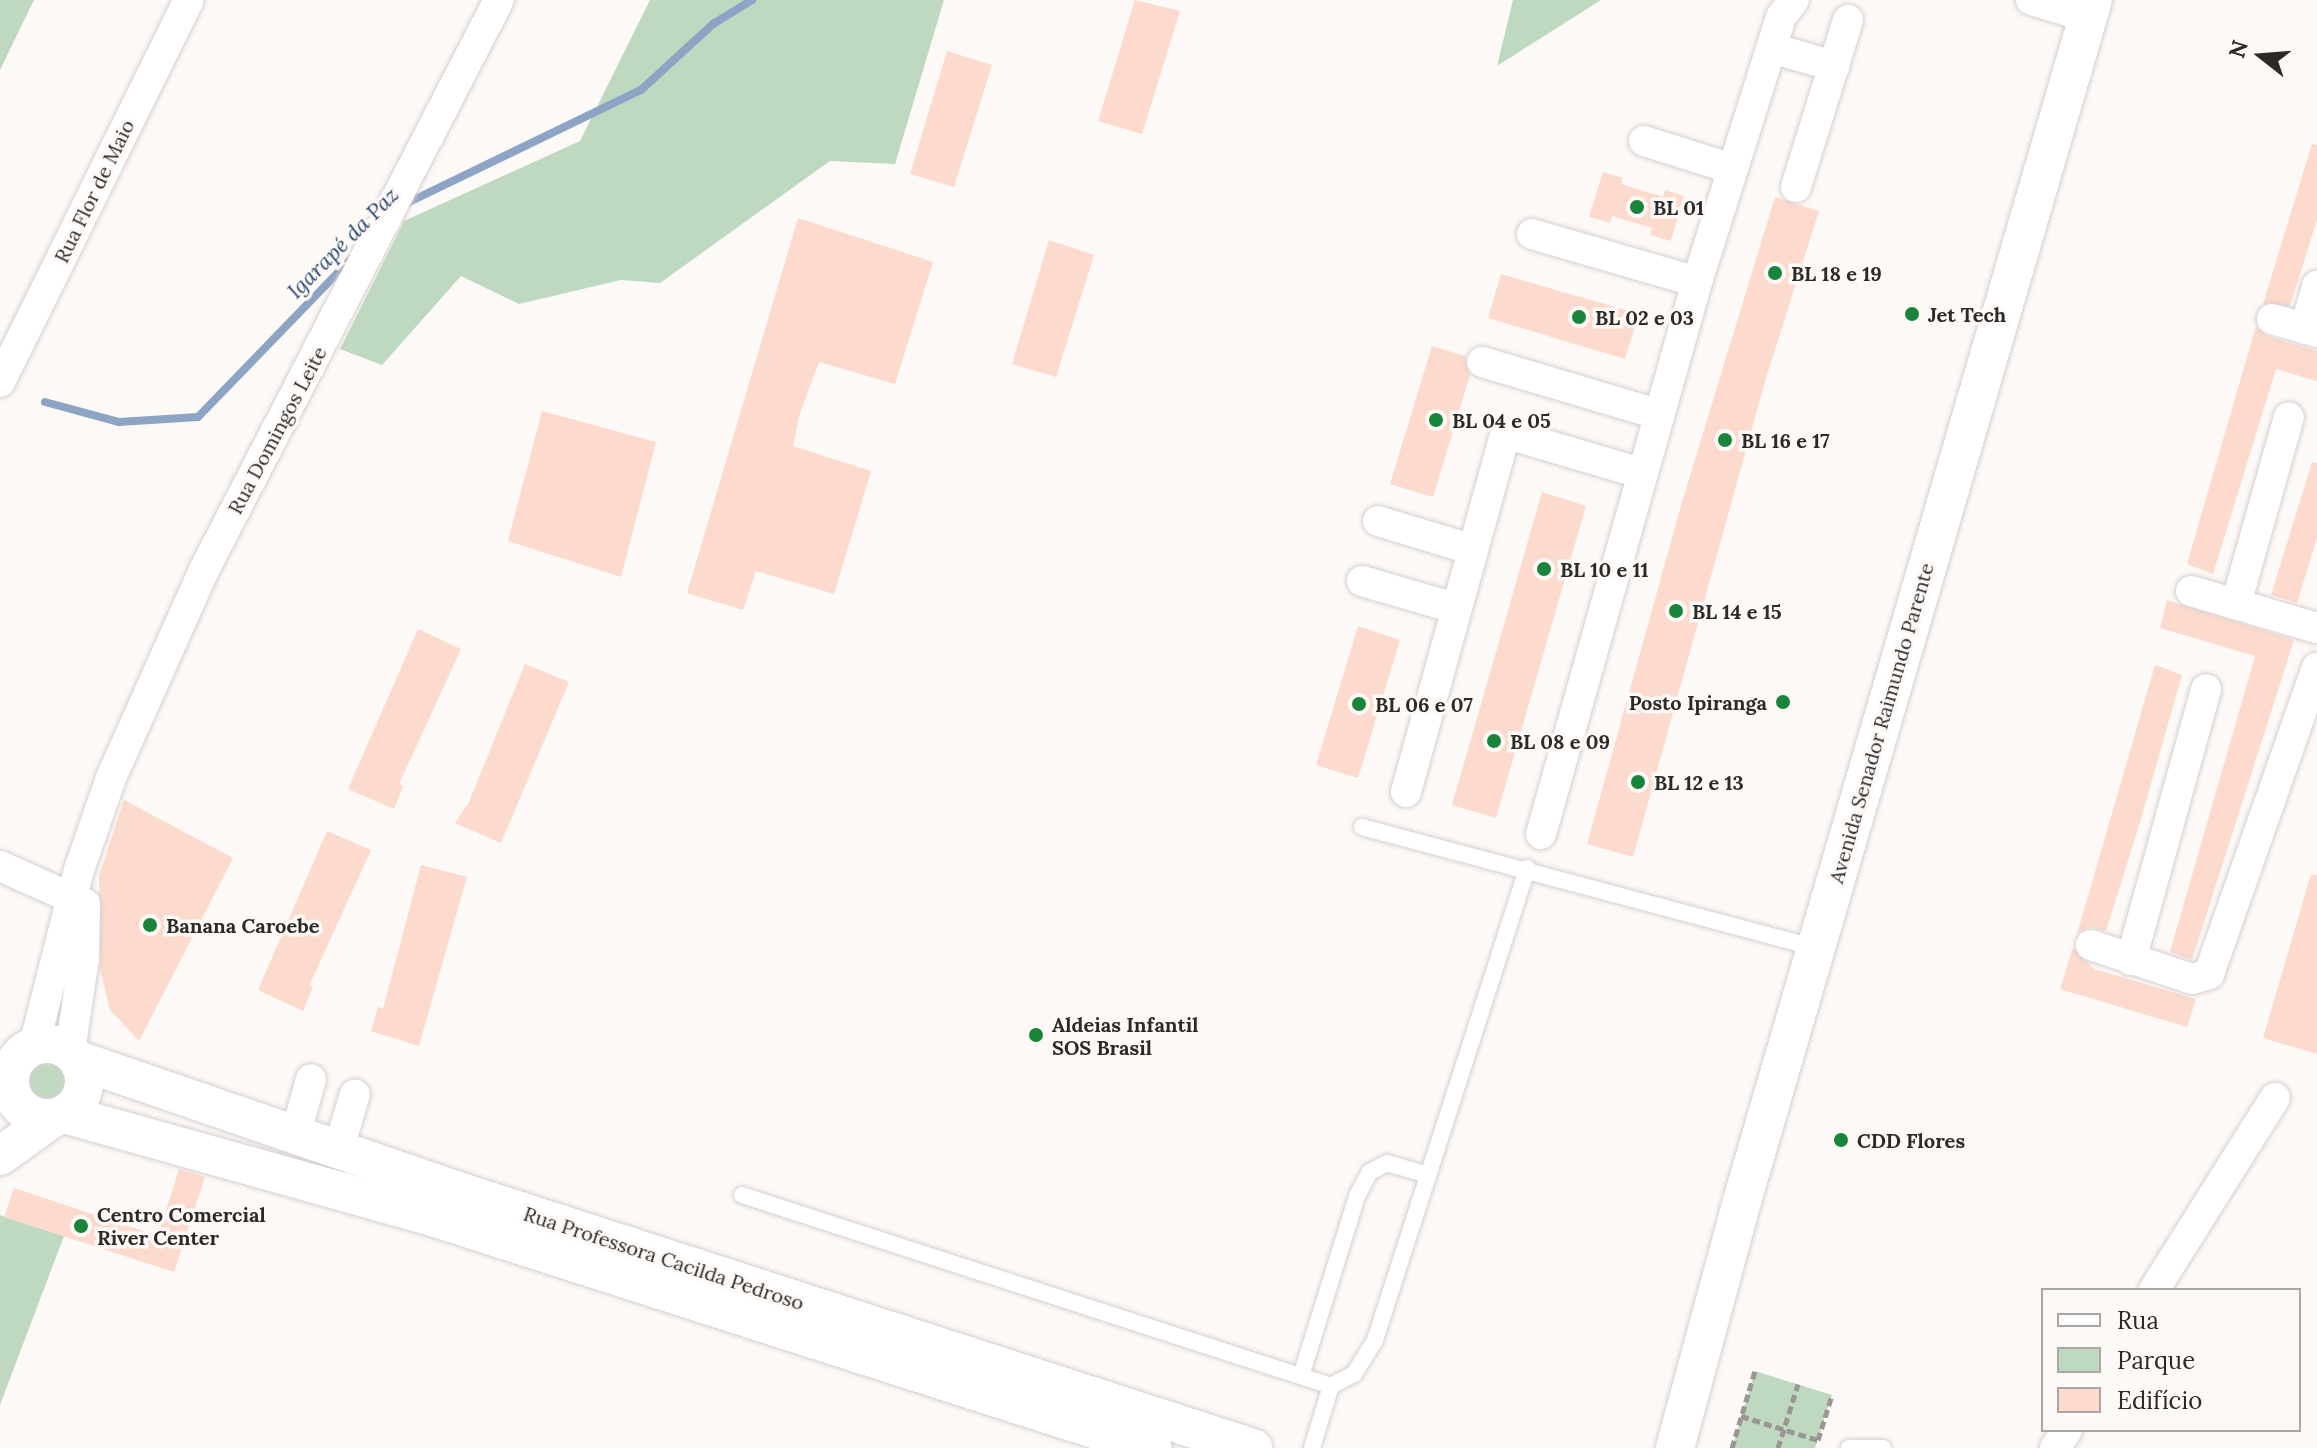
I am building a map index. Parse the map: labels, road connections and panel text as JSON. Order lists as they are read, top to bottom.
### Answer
{
  "streets": {
    "street": [
      "Rua Flor de Maio",
      "Rua Domingos Leite",
      "Avenida Senador Raimundo Parente",
      "Rua Professora Cacilda Pedroso"
    ]
  },
  "crossings": [
    ["Rua Domingos Leite", "Rua Professora Cacilda Pedroso"]
  ],
  "water": ["Igarapé da Paz"],
  "places": [
    "BL 01",
    "BL 18 e 19",
    "Jet Tech",
    "BL 02 e 03",
    "BL 04 e 05",
    "BL 16 e 17",
    "BL 10 e 11",
    "BL 14 e 15",
    "Posto Ipiranga",
    "BL 06 e 07",
    "BL 08 e 09",
    "BL 12 e 13",
    "Banana Caroebe",
    "Aldeias Infantil SOS Brasil",
    "CDD Flores",
    "Centro Comercial River Center"
  ],
  "legend": ["Rua", "Parque", "Edifício"],
  "north": "left"
}
